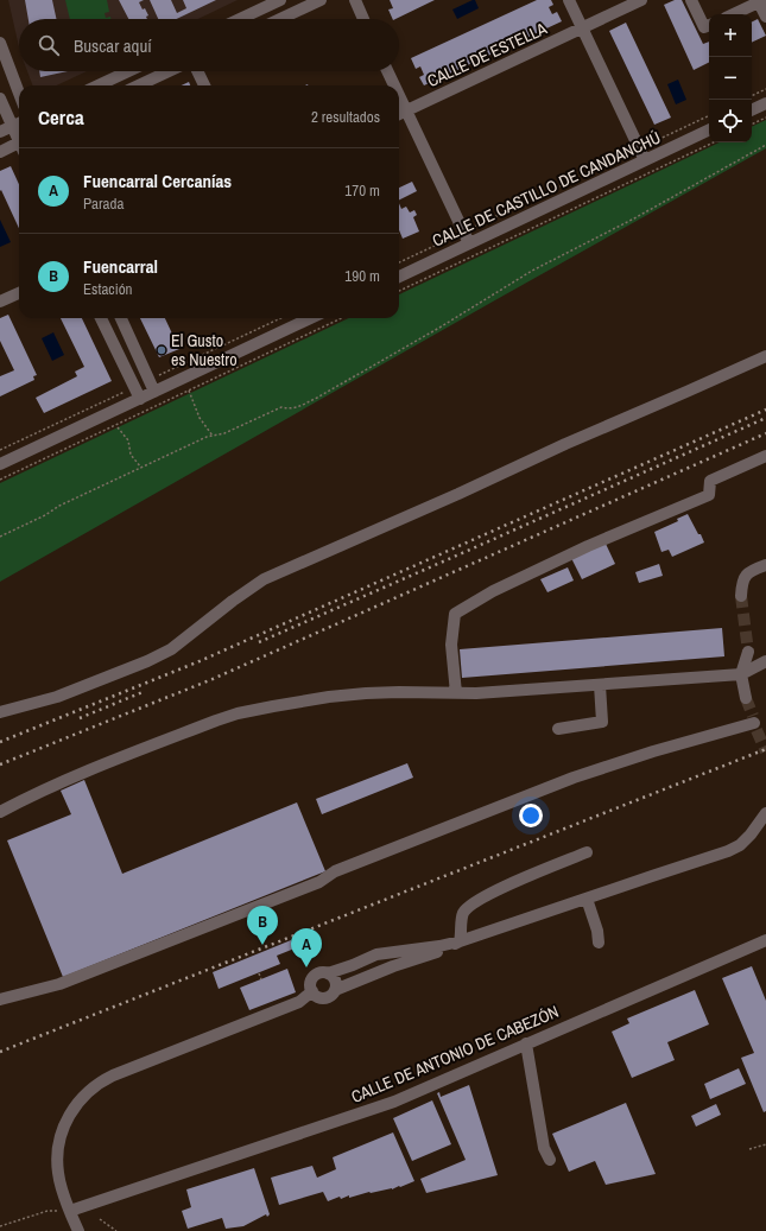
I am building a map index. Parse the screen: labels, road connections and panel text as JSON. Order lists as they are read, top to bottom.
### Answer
{
  "streets": {
    "street": ["CALLE DE ESTELLA", "CALLE DE CASTILLO DE CANDANCHÚ", "CALLE DE ANTONIO DE CABEZÓN"]
  },
  "places": ["El Gusto es Nuestro"],
  "page": {
    "map_buttons": ["+", "−"],
    "search": "Buscar aquí",
    "heading": ["Cerca", "2 resultados"],
    "list": [
      {
        "mark": "A",
        "name": "Fuencarral Cercanías",
        "note": "Parada",
        "value": "170 m"
      },
      {
        "mark": "B",
        "name": "Fuencarral",
        "note": "Estación",
        "value": "190 m"
      }
    ],
    "pins": ["B", "A"]
  }
}
